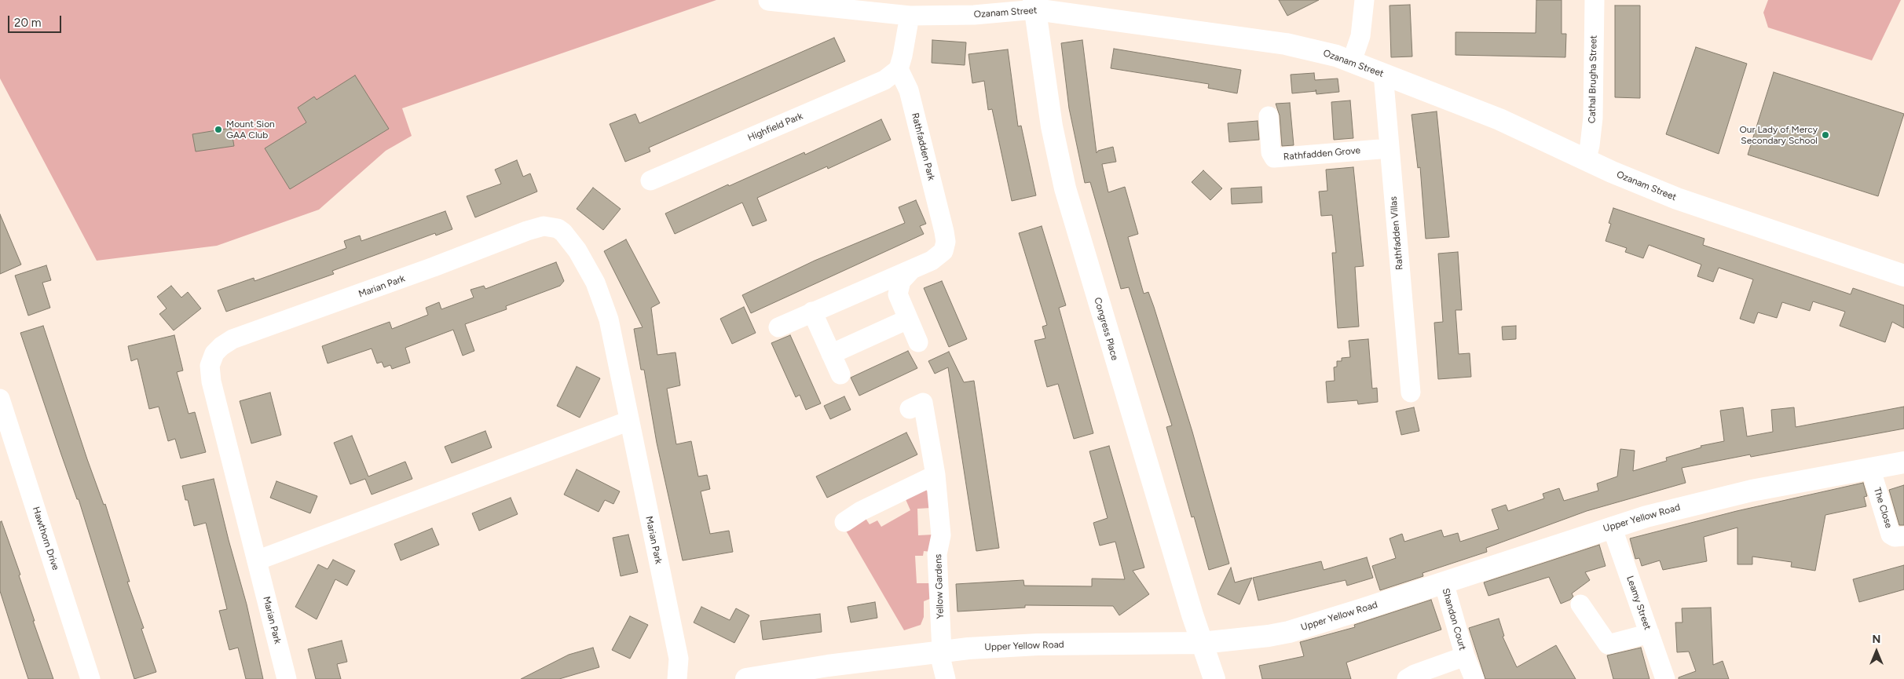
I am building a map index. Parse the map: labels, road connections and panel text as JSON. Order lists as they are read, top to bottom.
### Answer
{
  "streets": {
    "street": [
      "Ozanam Street",
      "Cathal Brugha Street",
      "Highfield Park",
      "Rathfadden Park",
      "Rathfadden Grove",
      "Rathfadden Villas",
      "Marian Park",
      "Congress Place",
      "The Close",
      "Upper Yellow Road",
      "Hawthorn Drive",
      "Yellow Gardens",
      "Leamy Street",
      "Shandon Court"
    ]
  },
  "crossings": [
    ["Ozanam Street", "Cathal Brugha Street"],
    ["Ozanam Street", "Rathfadden Villas"],
    ["Ozanam Street", "Congress Place"],
    ["Highfield Park", "Rathfadden Park"],
    ["Rathfadden Grove", "Rathfadden Villas"],
    ["Congress Place", "Upper Yellow Road"],
    ["The Close", "Upper Yellow Road"],
    ["Upper Yellow Road", "Yellow Gardens"],
    ["Upper Yellow Road", "Leamy Street"],
    ["Upper Yellow Road", "Shandon Court"]
  ],
  "places": ["Mount Sion GAA Club", "Our Lady of Mercy Secondary School"],
  "scale_bar": "20 m",
  "north": "top"
}
